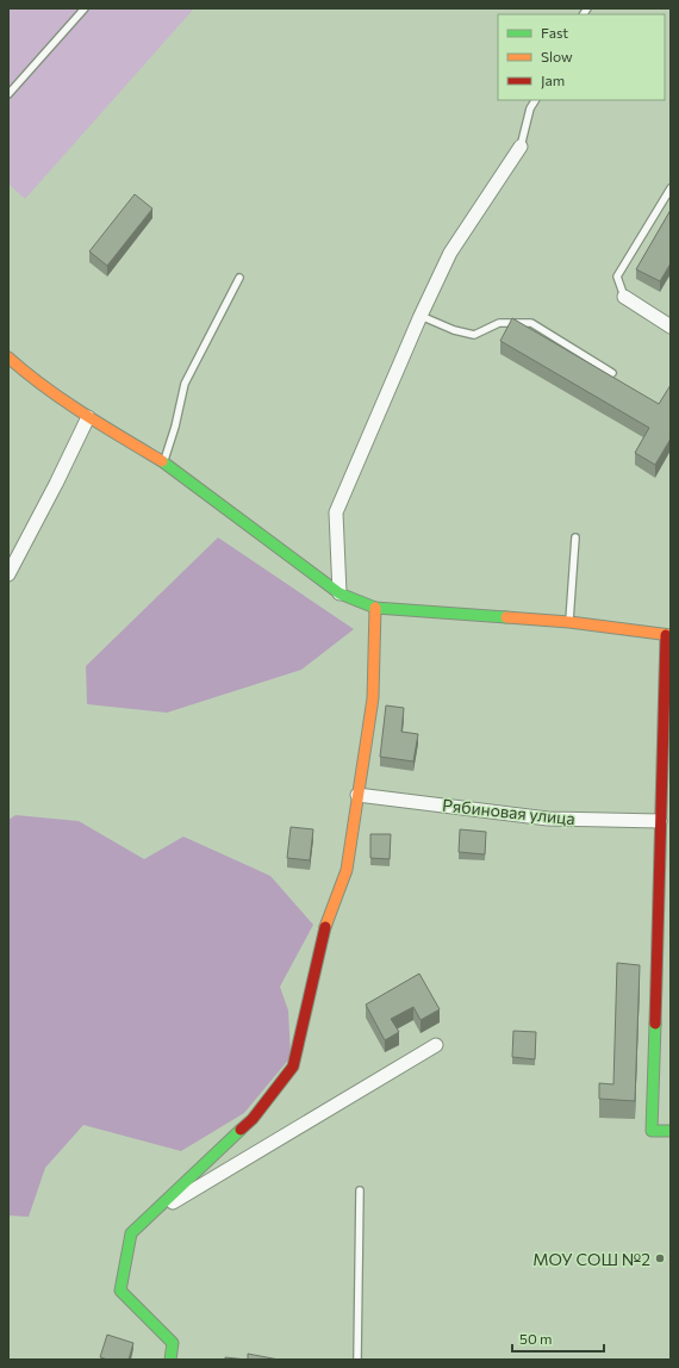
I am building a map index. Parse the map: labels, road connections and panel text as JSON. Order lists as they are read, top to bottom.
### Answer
{
  "streets": {
    "street": ["Рябиновая улица"]
  },
  "places": ["МОУ СОШ №2"],
  "legend": ["Fast", "Slow", "Jam"],
  "scale_bar": "50 m"
}
